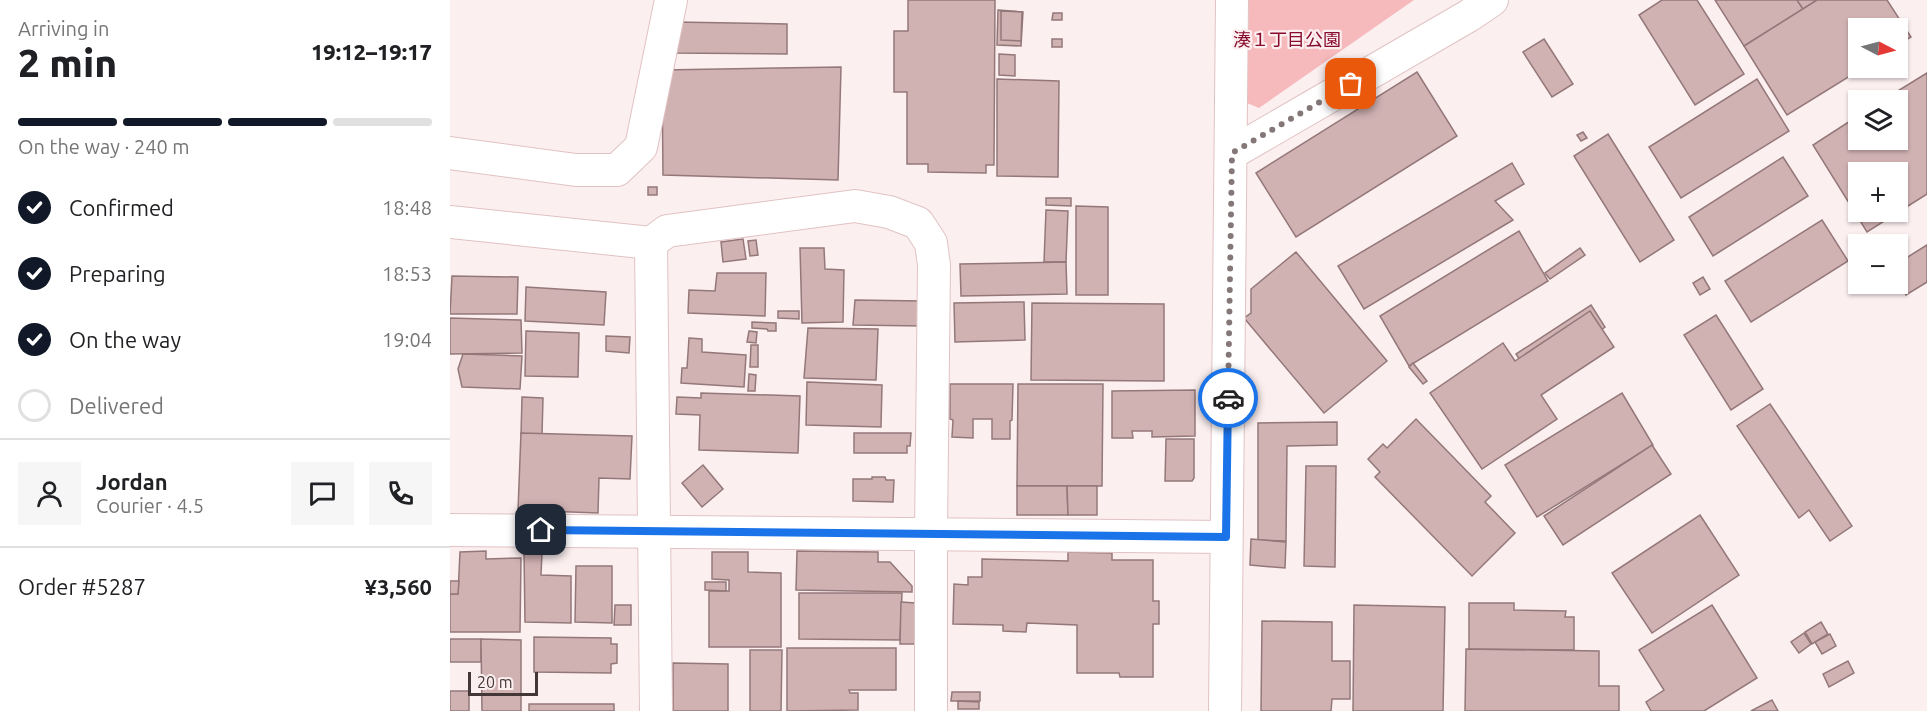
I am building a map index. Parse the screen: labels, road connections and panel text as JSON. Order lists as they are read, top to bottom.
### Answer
{
  "parks": ["湊１丁目公園"],
  "scale_bar": "20 m",
  "north": "right",
  "page": {
    "heading": ["2 min", "Arriving in", "19:12–19:17"],
    "panel": [
      "Jordan",
      "Courier · 4.5",
      "Order #5287",
      "¥3,560"
    ],
    "map_buttons": ["+", "−"],
    "bar": "On the way · 240 m",
    "list": [
      ["Confirmed", "18:48"],
      ["Preparing", "18:53"],
      ["On the way", "19:04"],
      "Delivered"
    ],
    "scale": "20 m"
  }
}
